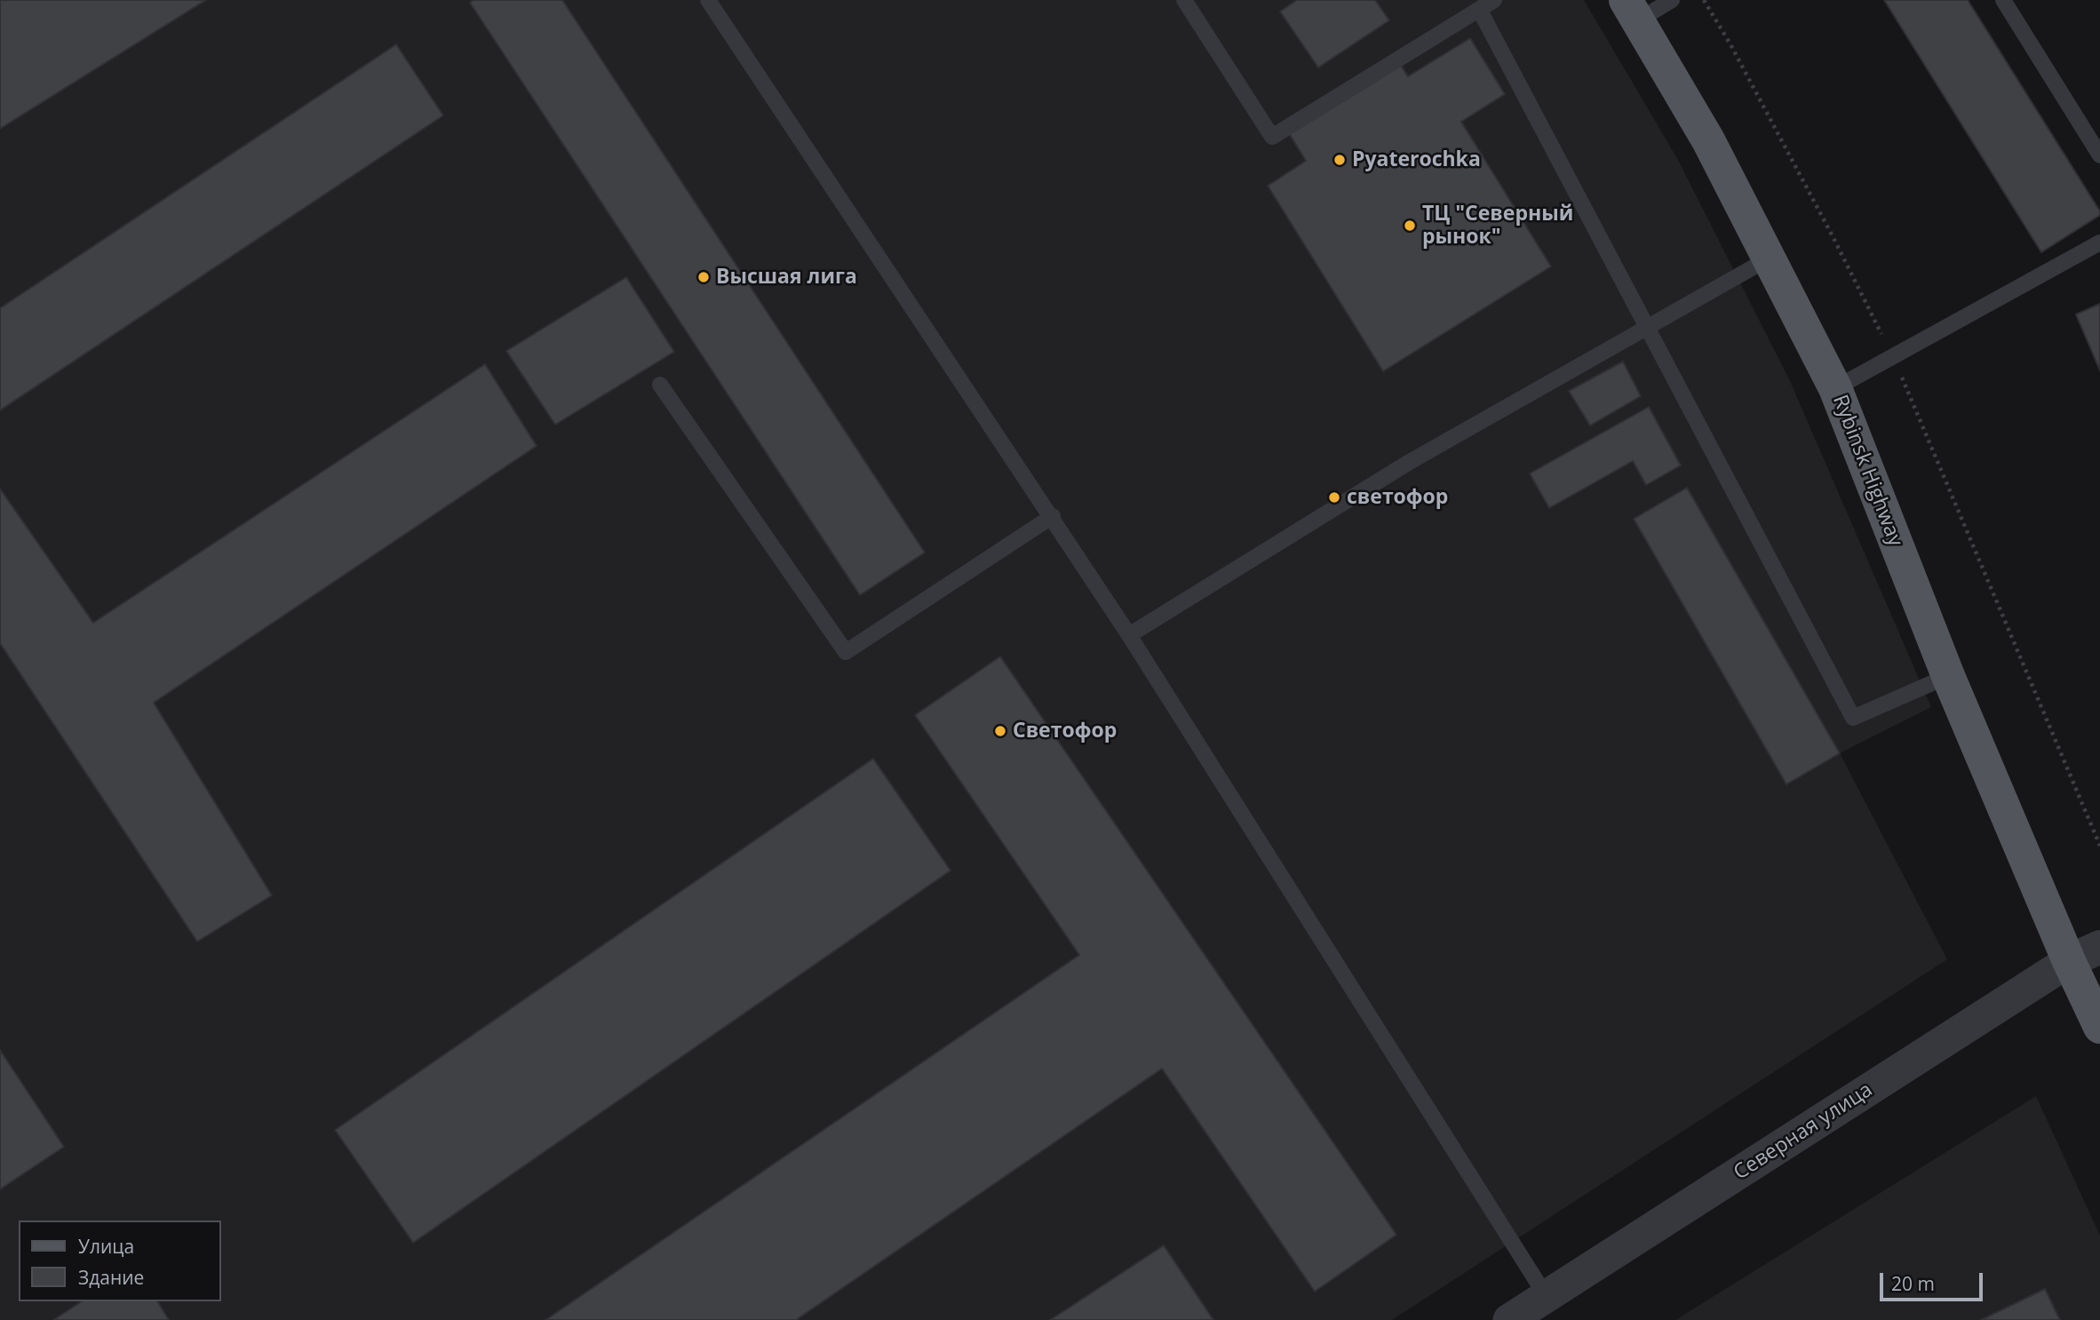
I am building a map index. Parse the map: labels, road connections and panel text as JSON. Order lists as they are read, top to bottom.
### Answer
{
  "streets": {
    "main road": ["Rybinsk Highway"],
    "street": ["Северная улица"]
  },
  "crossings": [
    ["Rybinsk Highway", "Северная улица"]
  ],
  "places": [
    "Pyaterochka",
    "ТЦ \"Северный рынок\"",
    "Высшая лига",
    "светофор",
    "Светофор"
  ],
  "legend": ["Улица", "Здание"],
  "scale_bar": "20 m"
}
